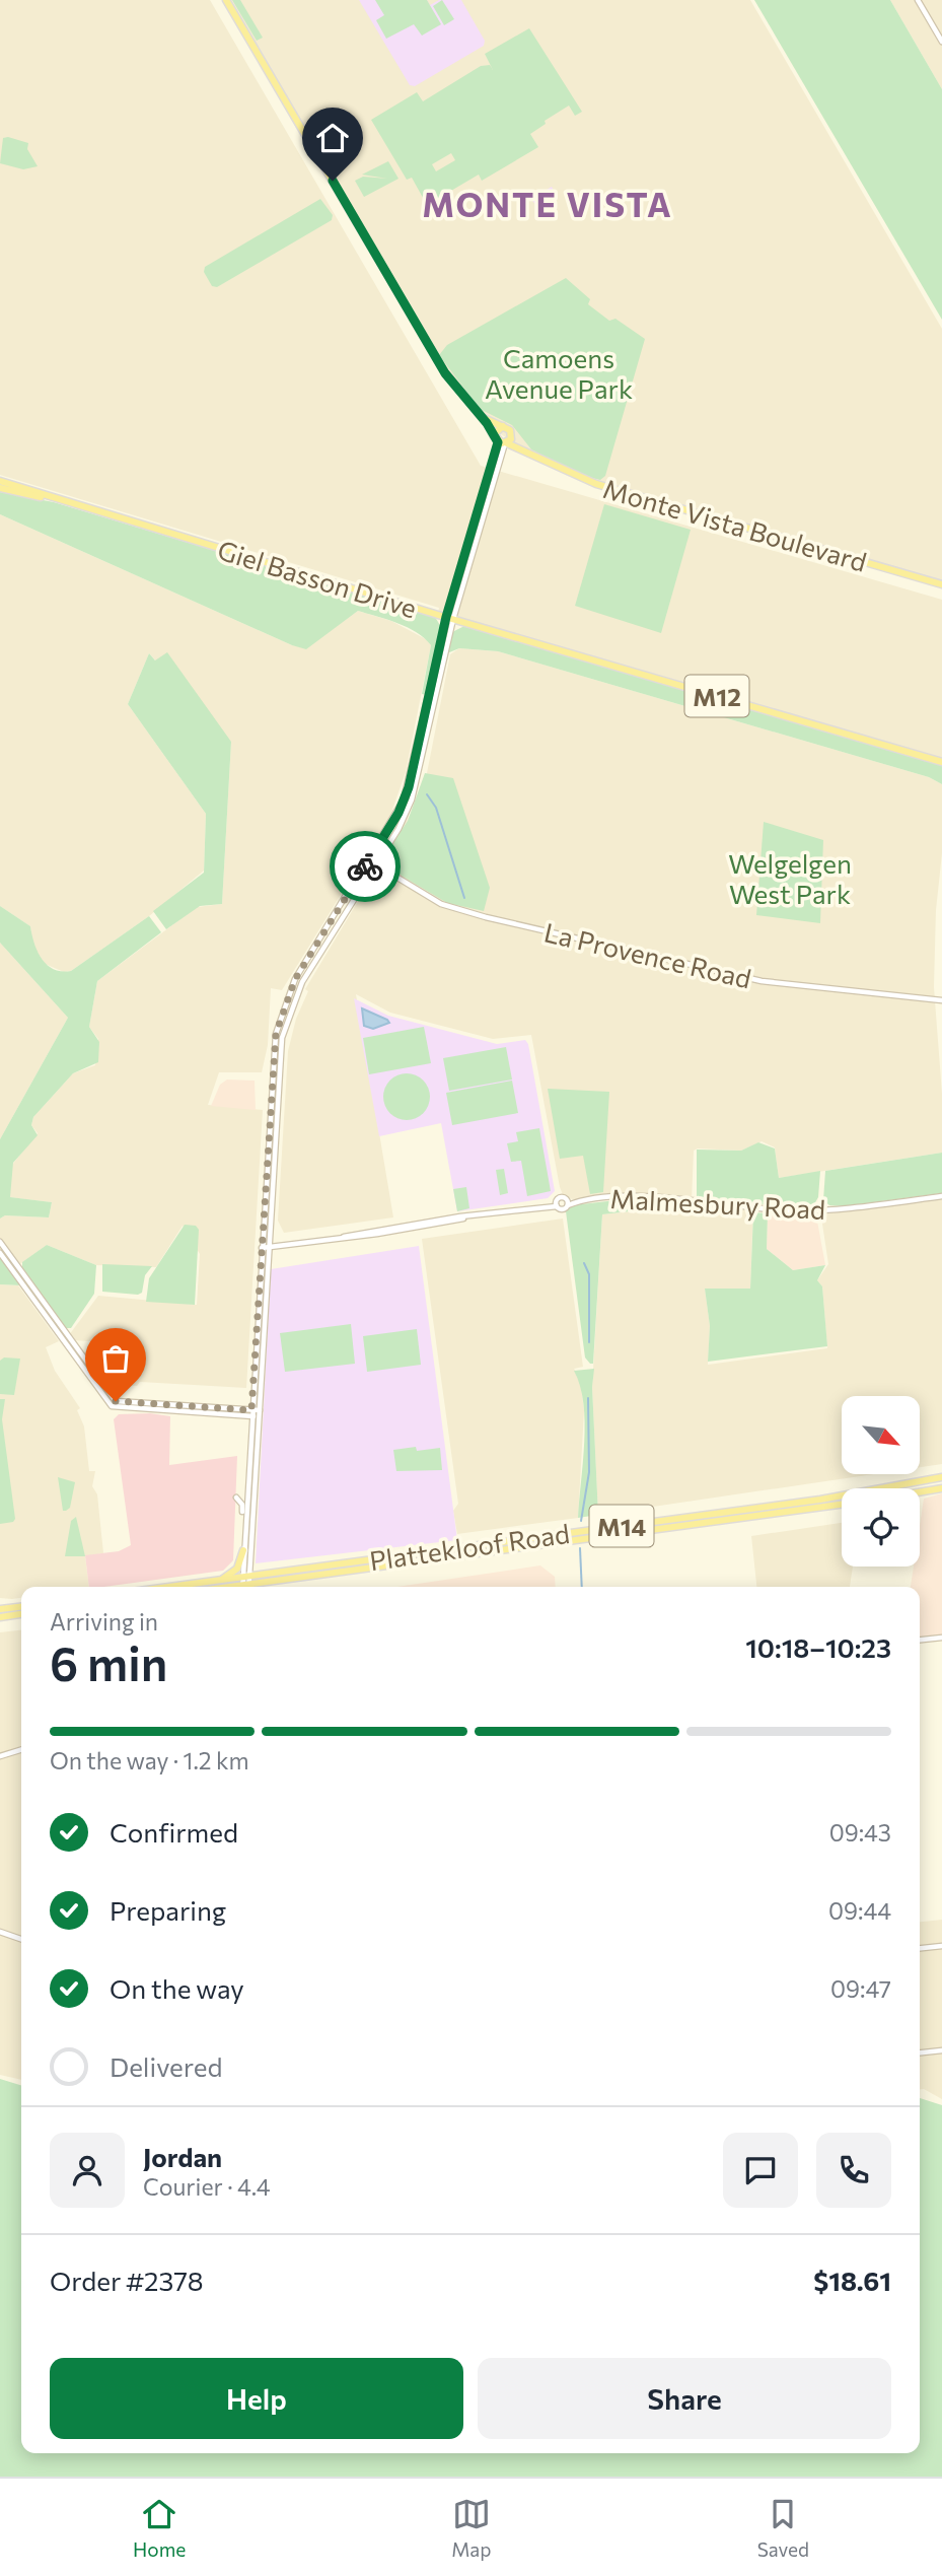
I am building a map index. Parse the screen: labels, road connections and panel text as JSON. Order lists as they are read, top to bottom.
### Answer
{
  "streets": {
    "main road": [
      "Monte Vista Boulevard",
      "Giel Basson Drive",
      "M12",
      "M14",
      "Plattekloof Road"
    ],
    "street": ["La Provence Road", "Malmesbury Road"]
  },
  "districts": ["MONTE VISTA"],
  "parks": ["Camoens Avenue Park", "Welgelgen West Park"],
  "north": "bottom right",
  "page": {
    "heading": ["6 min", "Arriving in", "10:18–10:23"],
    "panel": [
      "Jordan",
      "Courier · 4.4",
      "Order #2378",
      "$18.61"
    ],
    "bar": "On the way · 1.2 km",
    "list": [
      ["Confirmed", "09:43"],
      ["Preparing", "09:44"],
      ["On the way", "09:47"],
      "Delivered"
    ],
    "buttons": ["Help", "Share"],
    "tabs": ["Home", "Map", "Saved"]
  }
}
